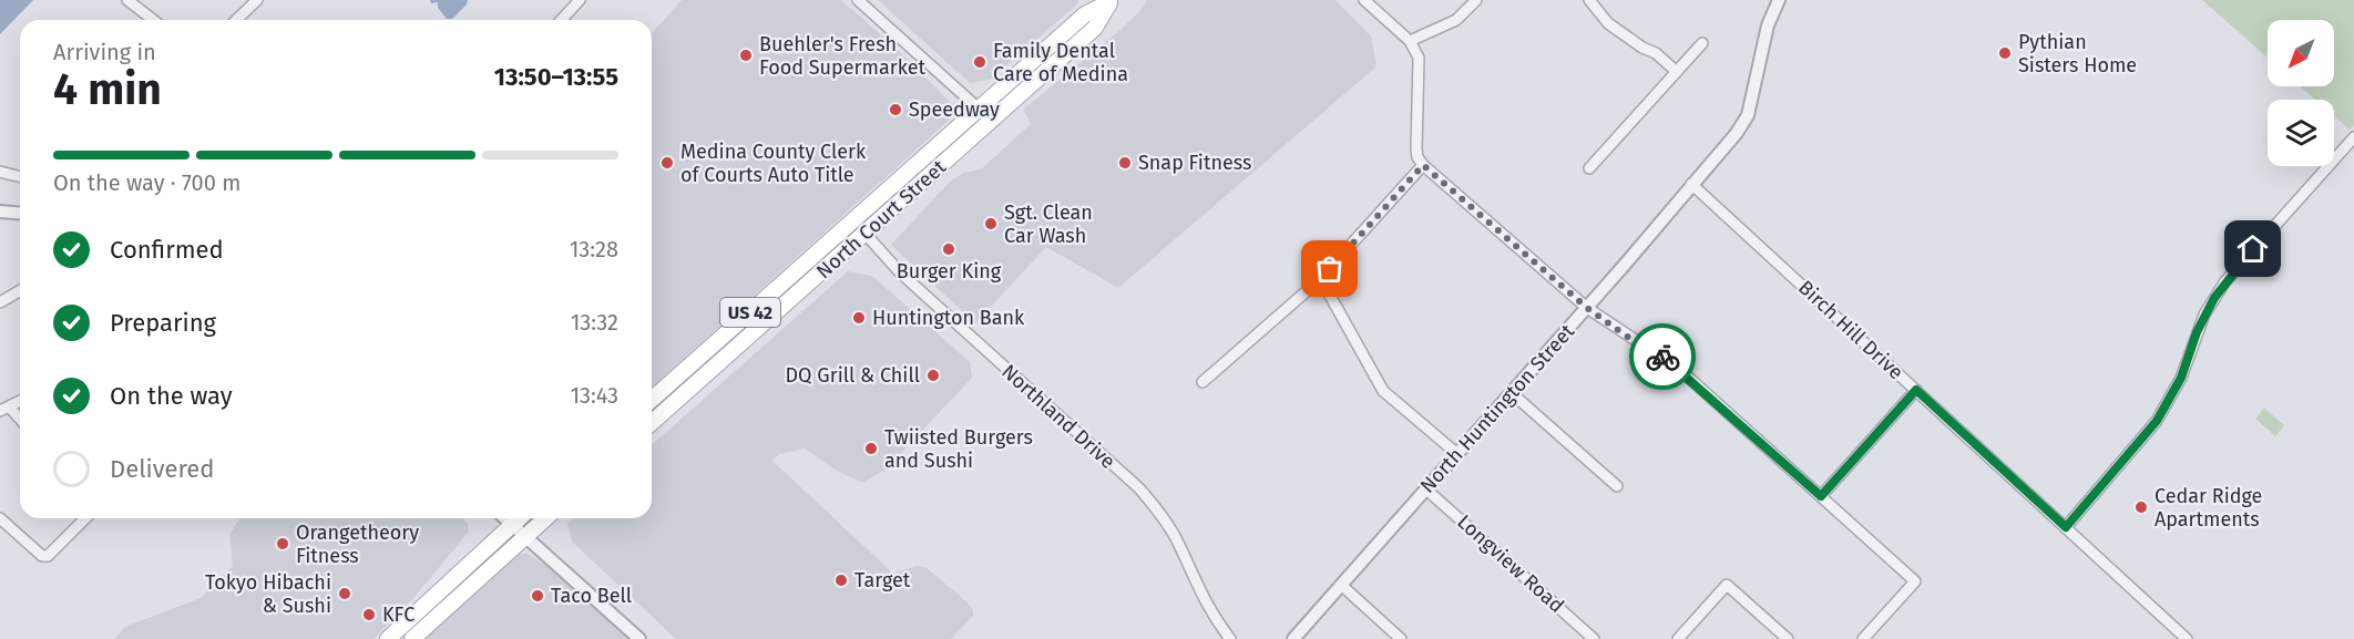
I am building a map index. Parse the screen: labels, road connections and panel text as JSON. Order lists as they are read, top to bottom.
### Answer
{
  "streets": {
    "main road": ["North Court Street", "US 42"],
    "street": [
      "Birch Hill Drive",
      "North Huntington Street",
      "Northland Drive",
      "Longview Road"
    ]
  },
  "crossings": [
    ["North Court Street", "Northland Drive"],
    ["Birch Hill Drive", "North Huntington Street"],
    ["North Huntington Street", "Longview Road"]
  ],
  "places": [
    "Pythian Sisters Home",
    "Buehler's Fresh Food Supermarket",
    "Family Dental Care of Medina",
    "Speedway",
    "Medina County Clerk of Courts Auto Title",
    "Snap Fitness",
    "Sgt. Clean Car Wash",
    "Burger King",
    "Huntington Bank",
    "DQ Grill & Chill",
    "Twiisted Burgers and Sushi",
    "Cedar Ridge Apartments",
    "Orangetheory Fitness",
    "Target",
    "Tokyo Hibachi & Sushi",
    "Taco Bell",
    "KFC"
  ],
  "north": "bottom left",
  "page": {
    "heading": ["4 min", "Arriving in", "13:50–13:55"],
    "bar": "On the way · 700 m",
    "list": [
      ["Confirmed", "13:28"],
      ["Preparing", "13:32"],
      ["On the way", "13:43"],
      "Delivered"
    ]
  }
}
